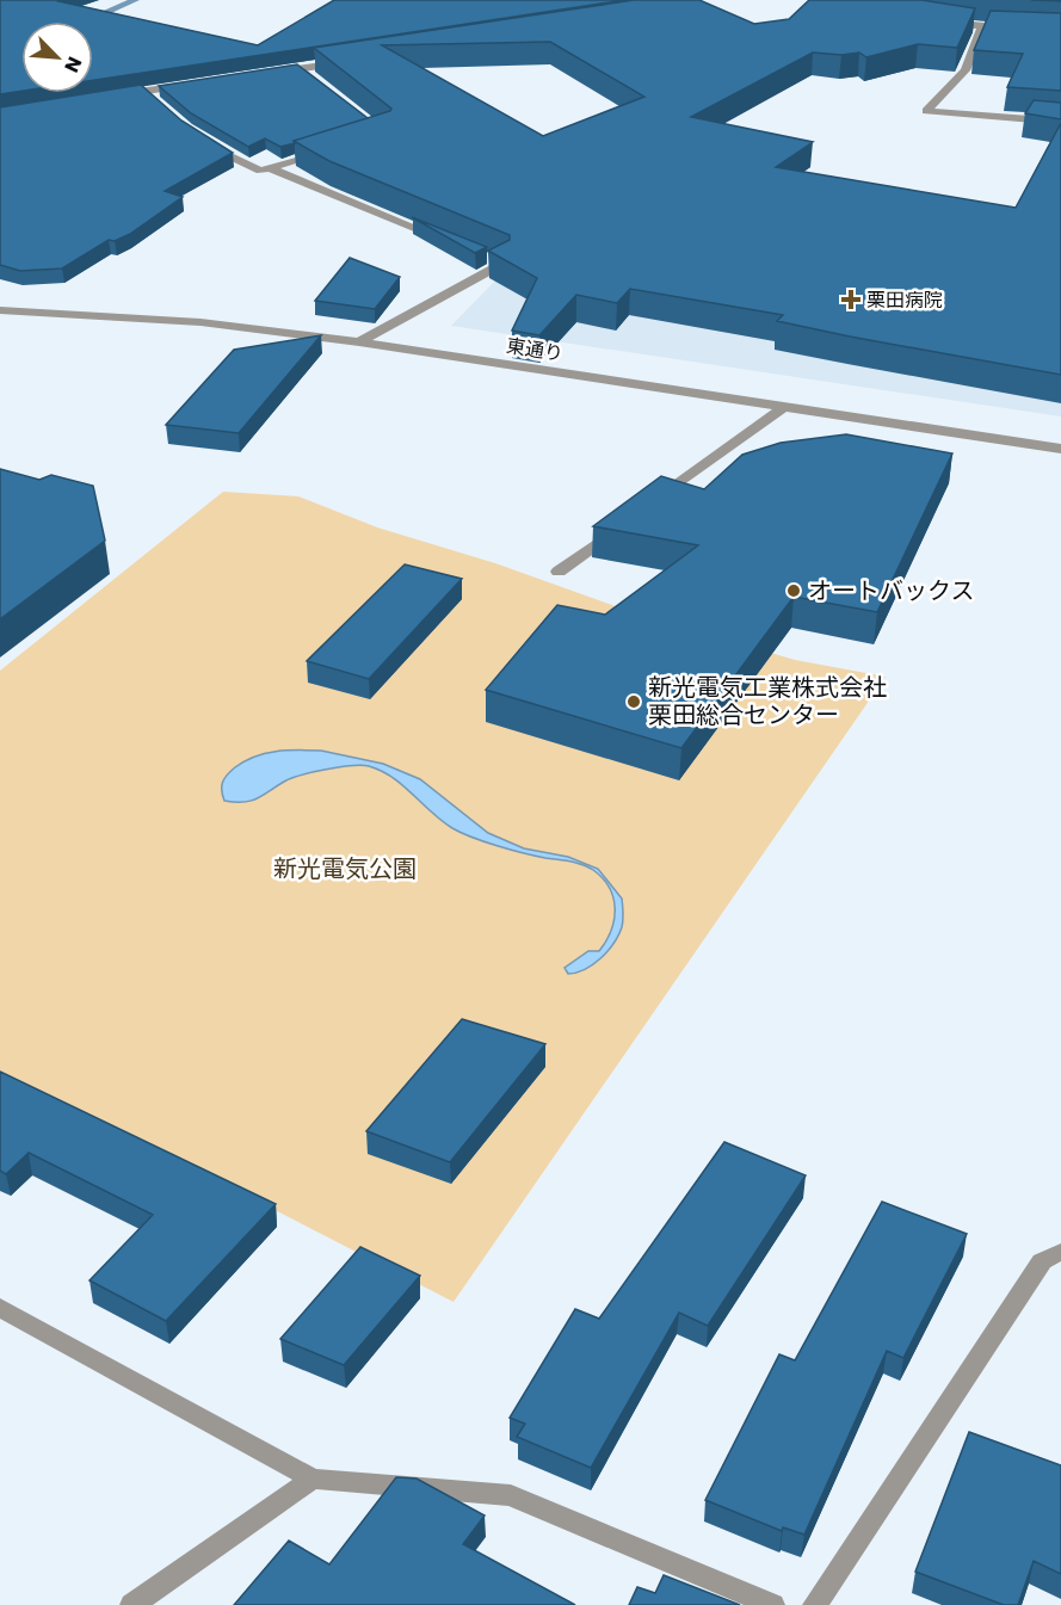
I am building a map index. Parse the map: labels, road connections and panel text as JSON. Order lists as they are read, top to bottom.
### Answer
{
  "streets": {
    "street": ["東通り"]
  },
  "parks": ["新光電気公園"],
  "places": {
    "health": ["栗田病院"],
    "other": ["オートバックス", "新光電気工業株式会社 栗田総合センター"]
  },
  "north": "bottom right"
}
